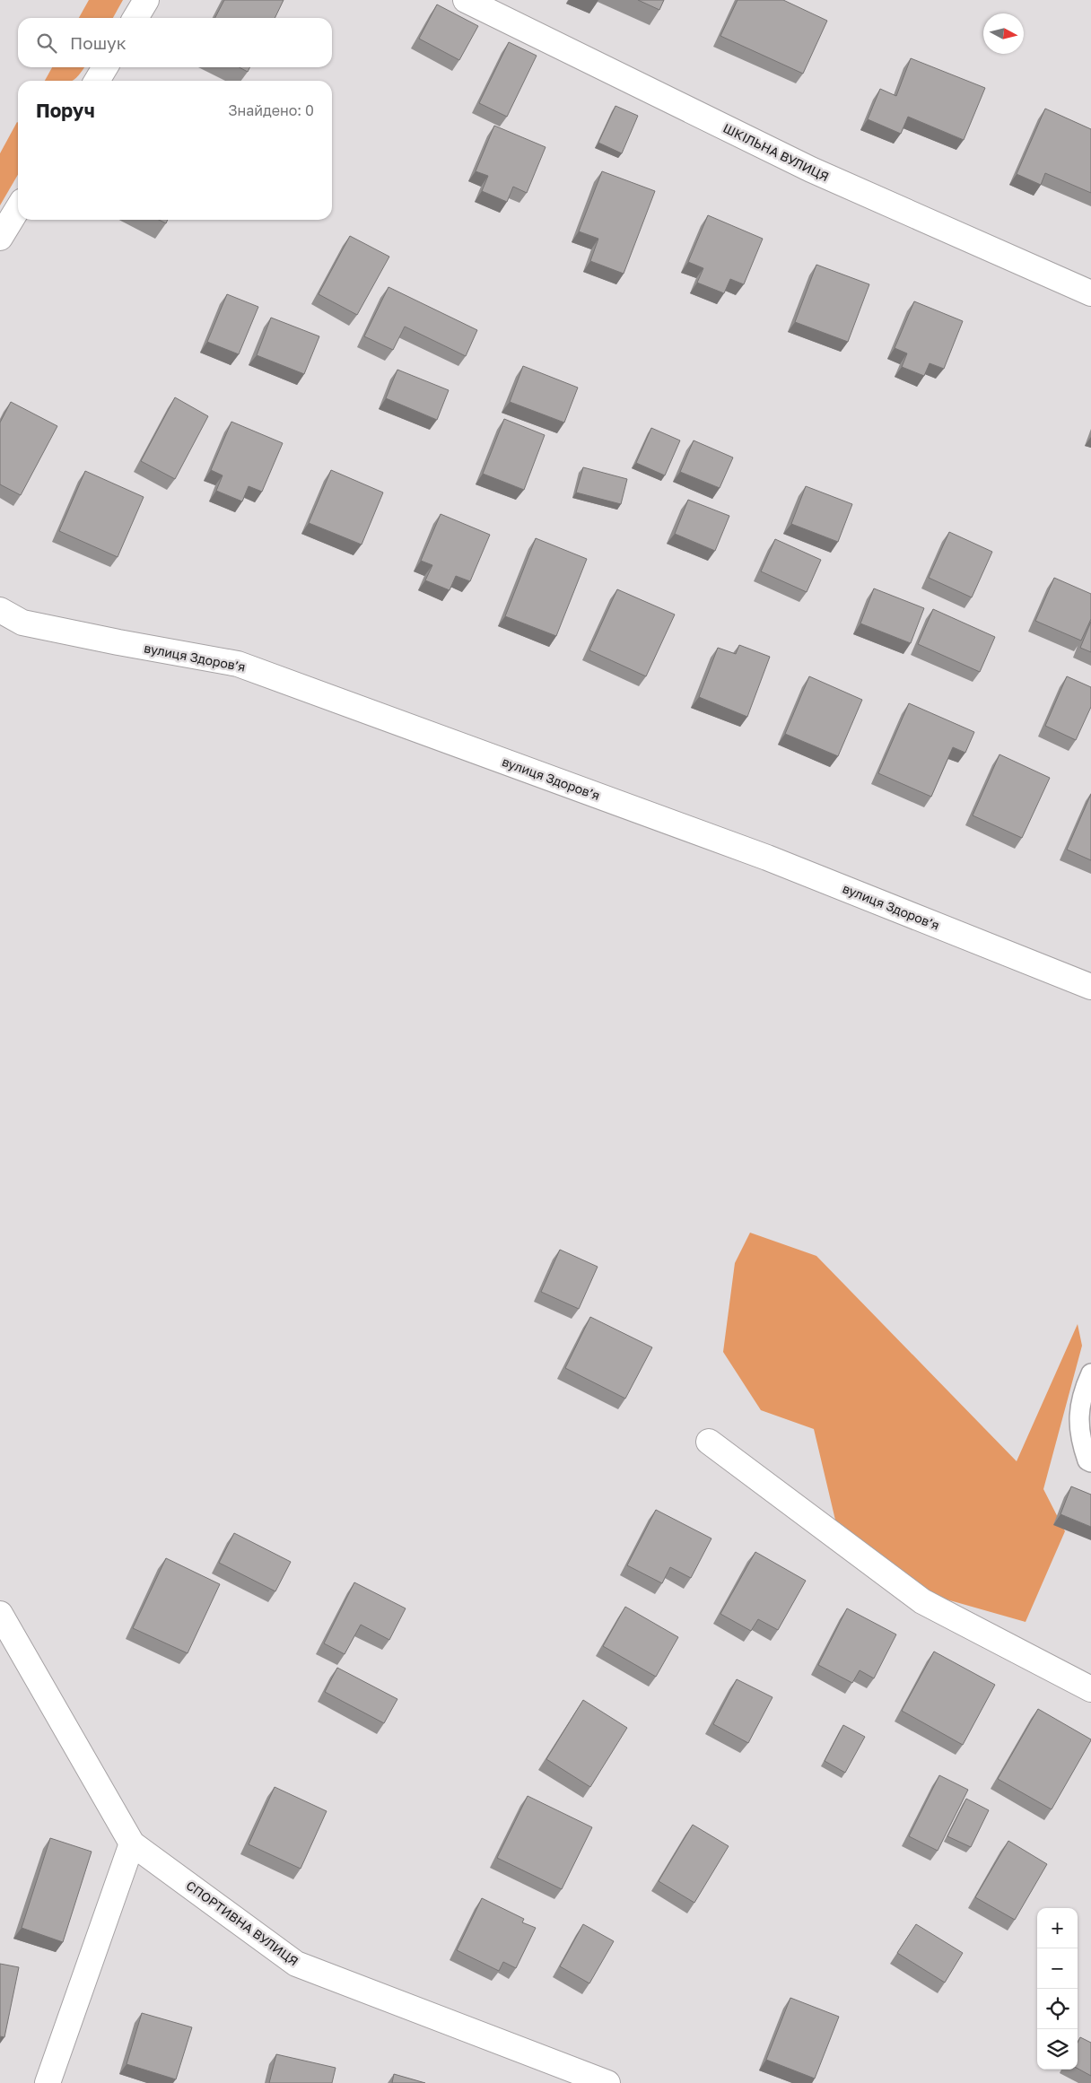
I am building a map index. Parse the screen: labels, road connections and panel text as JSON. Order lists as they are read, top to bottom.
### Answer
{
  "streets": {
    "street": ["ШКІЛЬНА ВУЛИЦЯ", "вулиця Здоровʼя", "СПОРТИВНА ВУЛИЦЯ"]
  },
  "north": "right",
  "page": {
    "search": "Пошук",
    "heading": ["Поруч", "Знайдено: 0"],
    "map_buttons": ["+", "−"]
  }
}
